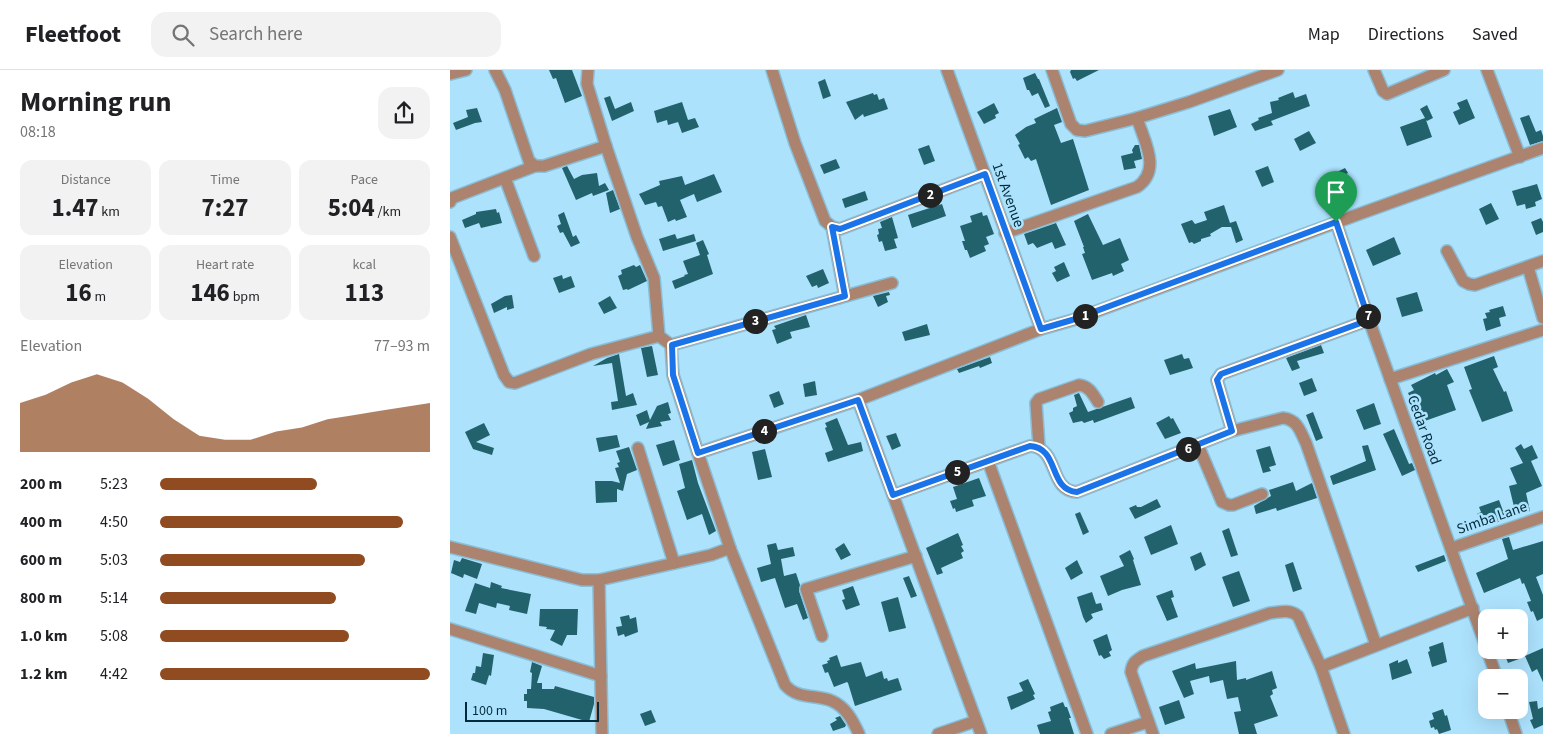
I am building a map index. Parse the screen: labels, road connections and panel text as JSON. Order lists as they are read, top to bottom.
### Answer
{
  "streets": {
    "street": ["1st Avenue", "Cedar Road", "Simba Lane"]
  },
  "crossings": [
    ["Cedar Road", "Simba Lane"]
  ],
  "scale_bar": "100 m",
  "page": {
    "header": "Fleetfoot",
    "search": "Search here",
    "nav": ["Map", "Directions", "Saved"],
    "heading": ["Morning run", "08:18"],
    "stats": [
      ["Distance", "1.47 km"],
      ["Time", "7:27"],
      ["Pace", "5:04 /km"],
      ["Elevation", "16 m"],
      ["Heart rate", "146 bpm"],
      ["kcal", "113"]
    ],
    "pins": [
      "2",
      "1",
      "7",
      "3",
      "4",
      "6",
      "5"
    ],
    "chart": ["Elevation", "77–93 m"],
    "list": [
      {
        "name": "200 m",
        "note": "5:23"
      },
      {
        "name": "400 m",
        "note": "4:50"
      },
      {
        "name": "600 m",
        "note": "5:03"
      },
      {
        "name": "800 m",
        "note": "5:14"
      },
      {
        "name": "1.0 km",
        "note": "5:08"
      },
      {
        "name": "1.2 km",
        "note": "4:42"
      }
    ],
    "map_buttons": ["+", "−"],
    "scale": "100 m"
  }
}
